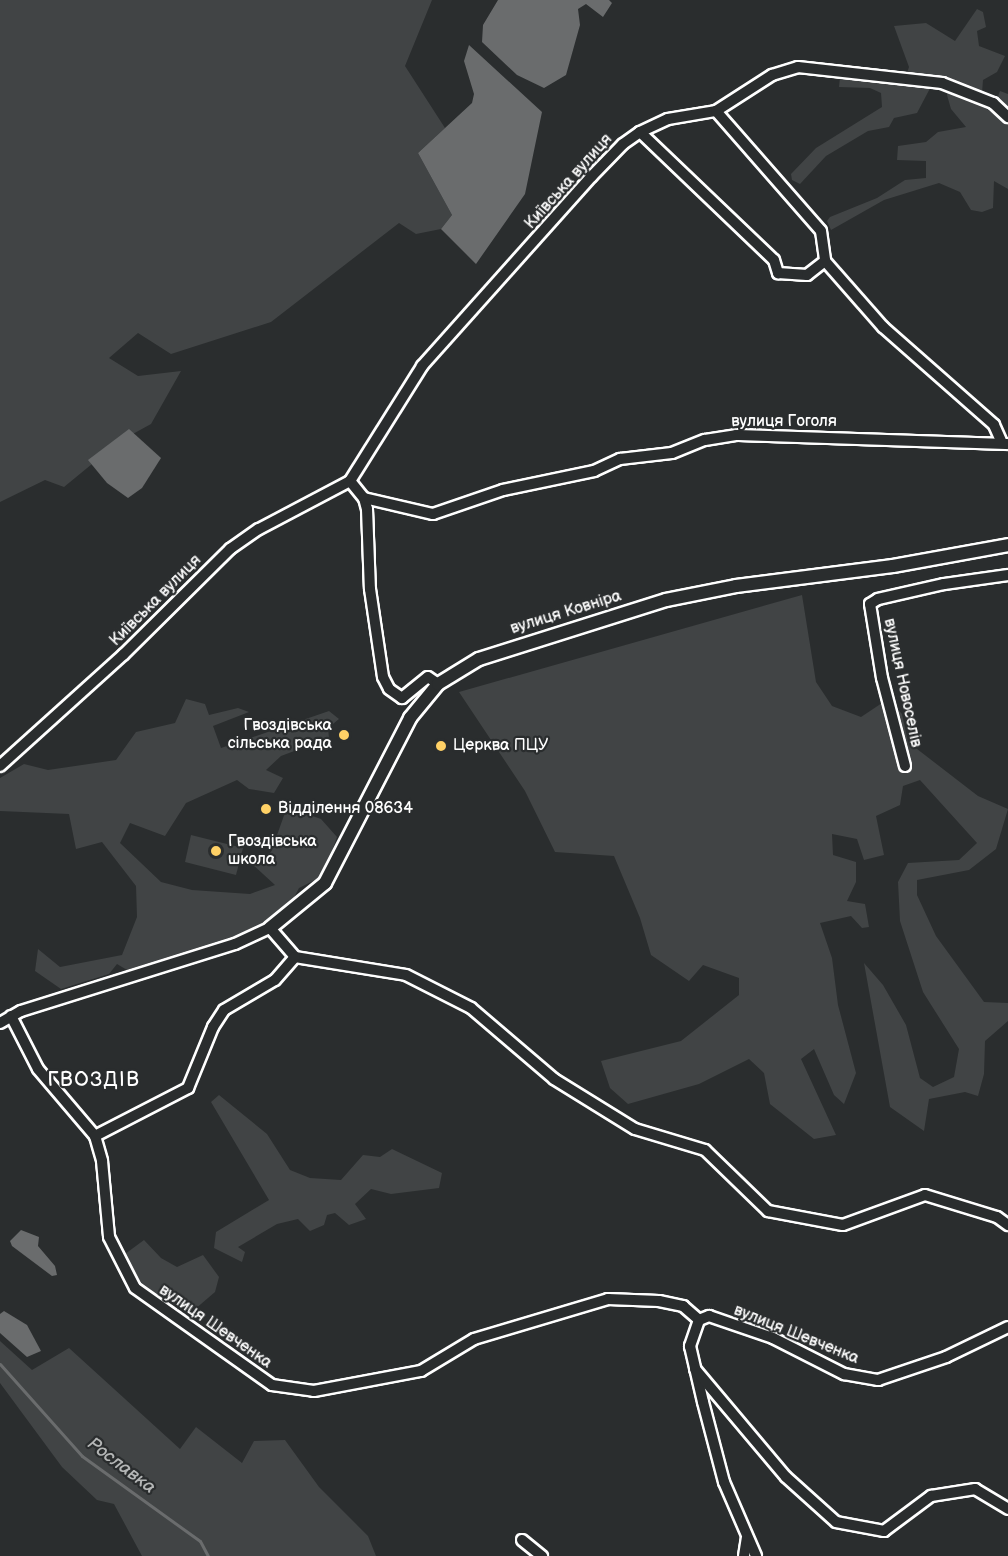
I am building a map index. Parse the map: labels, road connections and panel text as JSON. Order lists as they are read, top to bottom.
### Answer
{
  "streets": {
    "street": [
      "Київська вулиця",
      "вулиця Гоголя",
      "вулиця Ковніра",
      "вулиця Новоселів",
      "вулиця Шевченка"
    ]
  },
  "districts": ["ГВОЗДІВ"],
  "water": ["Рославка"],
  "places": [
    "Гвоздівська сільська рада",
    "Церква ПЦУ",
    "Відділення 08634",
    "Гвоздівська школа"
  ]
}
